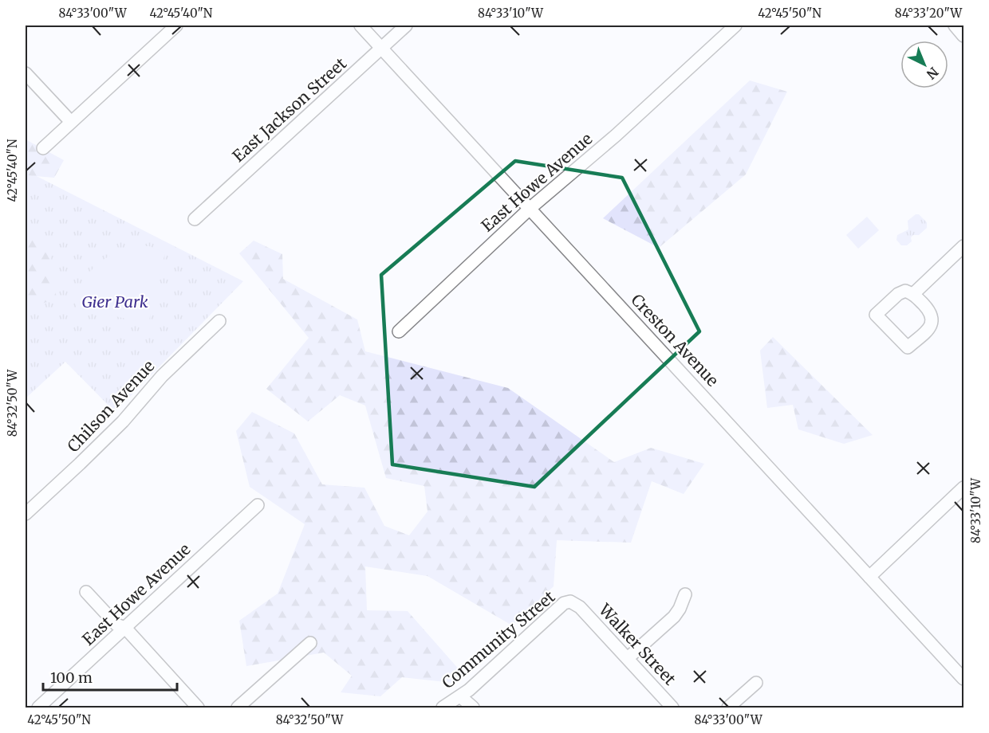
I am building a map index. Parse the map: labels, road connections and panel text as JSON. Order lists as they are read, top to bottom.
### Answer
{
  "streets": {
    "street": [
      "East Jackson Street",
      "East Howe Avenue",
      "Creston Avenue",
      "Chilson Avenue",
      "Community Street",
      "Walker Street"
    ]
  },
  "crossings": [
    ["East Jackson Street", "Creston Avenue"],
    ["East Howe Avenue", "Creston Avenue"],
    ["Community Street", "Walker Street"]
  ],
  "parks": ["Gier Park"],
  "scale_bar": "100 m",
  "north": "bottom right",
  "coordinates": [
    "84°33'00\"W",
    "42°45'40\"N",
    "84°33'10\"W",
    "42°45'50\"N",
    "84°33'20\"W",
    "84°32'50\"W"
  ]
}
